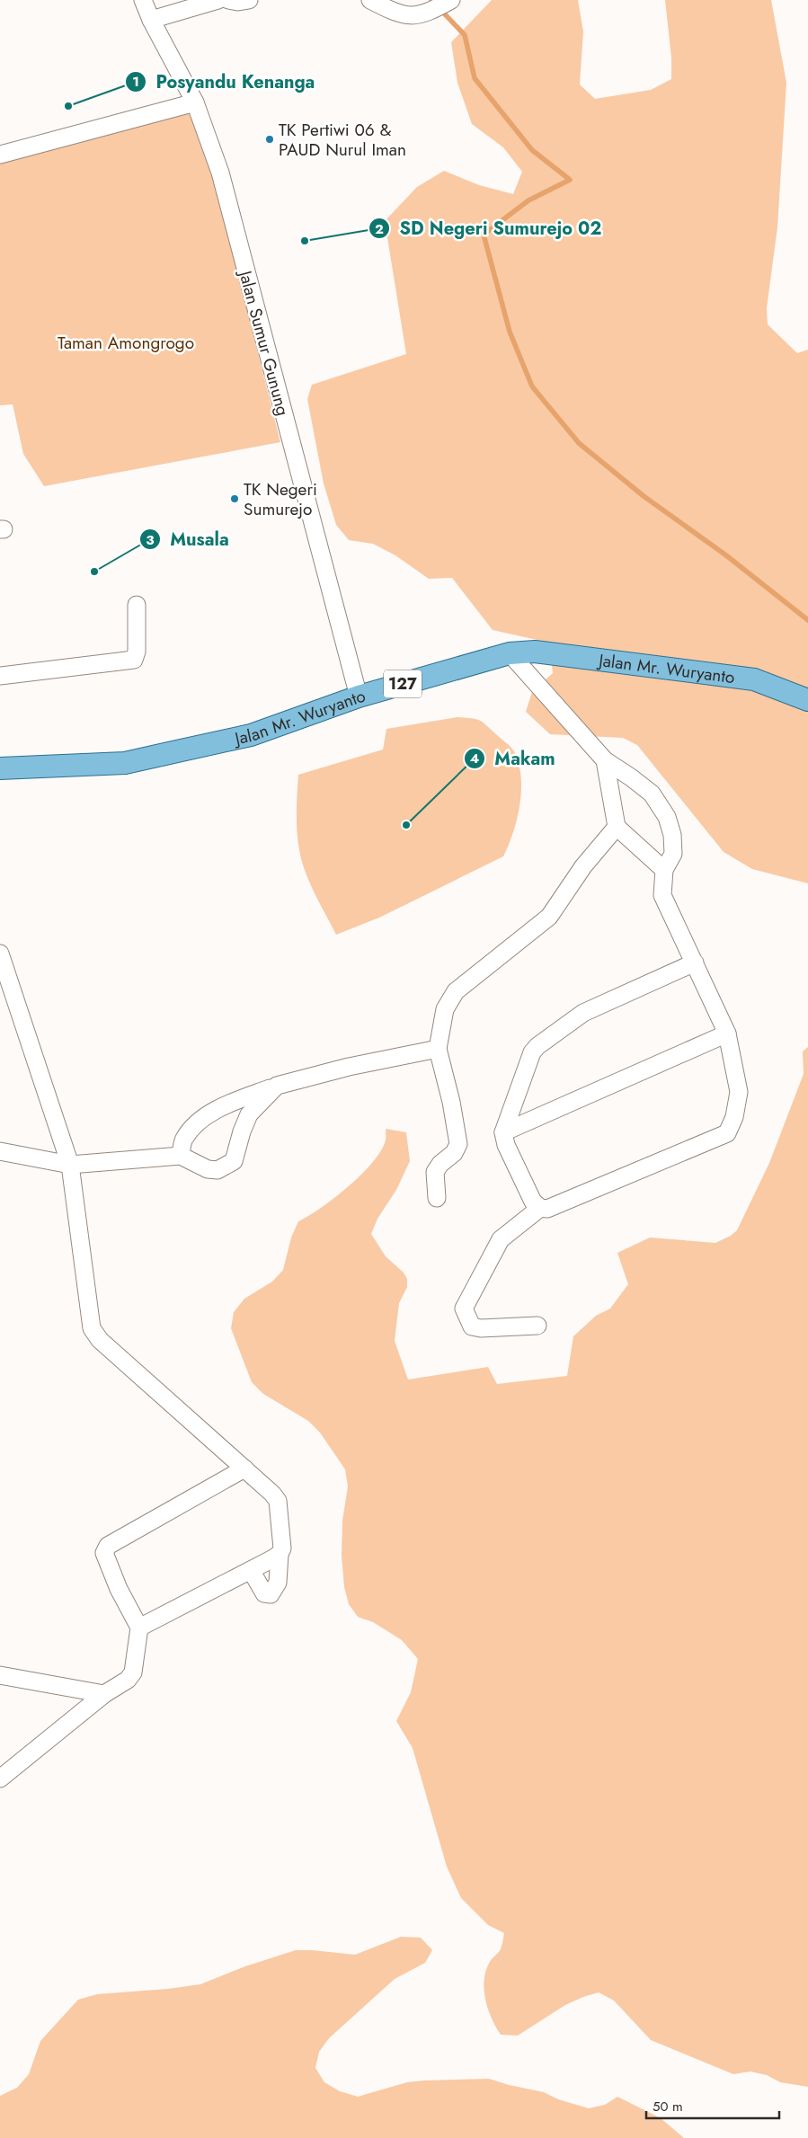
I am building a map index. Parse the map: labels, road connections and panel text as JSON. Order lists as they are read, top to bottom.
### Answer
{
  "streets": {
    "main road": ["Jalan Mr. Wuryanto", "127"],
    "street": ["Jalan Sumur Gunung"]
  },
  "crossings": [
    ["Jalan Sumur Gunung", "Jalan Mr. Wuryanto"]
  ],
  "parks": ["Taman Amongrogo"],
  "places": [
    "Posyandu Kenanga",
    "TK Pertiwi 06 & PAUD Nurul Iman",
    "SD Negeri Sumurejo 02",
    "TK Negeri Sumurejo",
    "Musala",
    "Makam"
  ],
  "scale_bar": "50 m"
}
